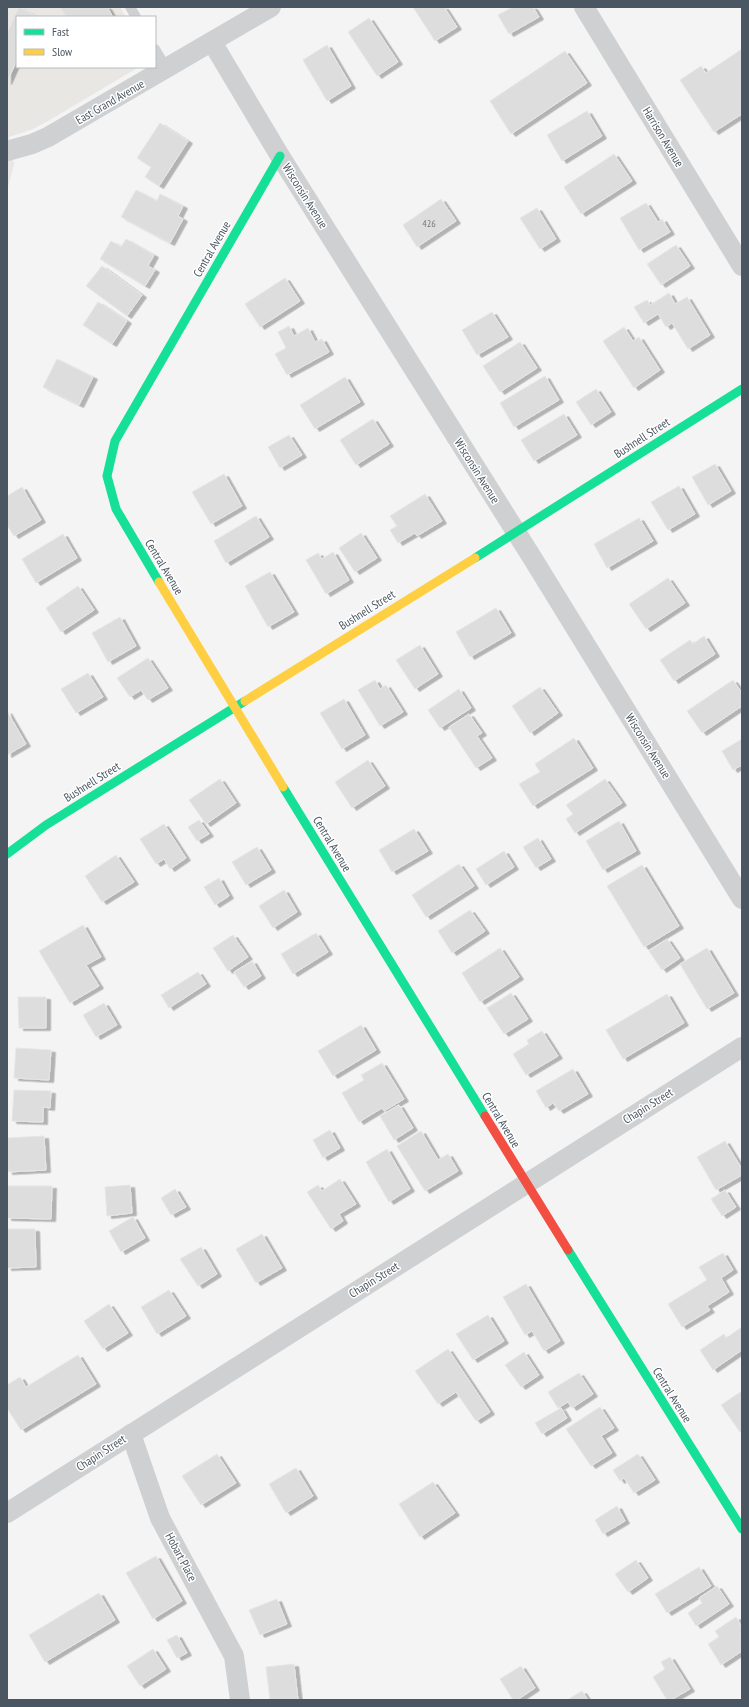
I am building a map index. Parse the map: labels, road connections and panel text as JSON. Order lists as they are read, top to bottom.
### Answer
{
  "streets": {
    "street": [
      "East Grand Avenue",
      "Harrison Avenue",
      "Wisconsin Avenue",
      "Central Avenue",
      "Bushnell Street",
      "Chapin Street",
      "Hobart Place"
    ]
  },
  "crossings": [
    ["East Grand Avenue", "Wisconsin Avenue"],
    ["Wisconsin Avenue", "Central Avenue"],
    ["Wisconsin Avenue", "Bushnell Street"],
    ["Central Avenue", "Bushnell Street"],
    ["Central Avenue", "Chapin Street"],
    ["Chapin Street", "Hobart Place"]
  ],
  "house_numbers": ["426"],
  "legend": ["Fast", "Slow"]
}
